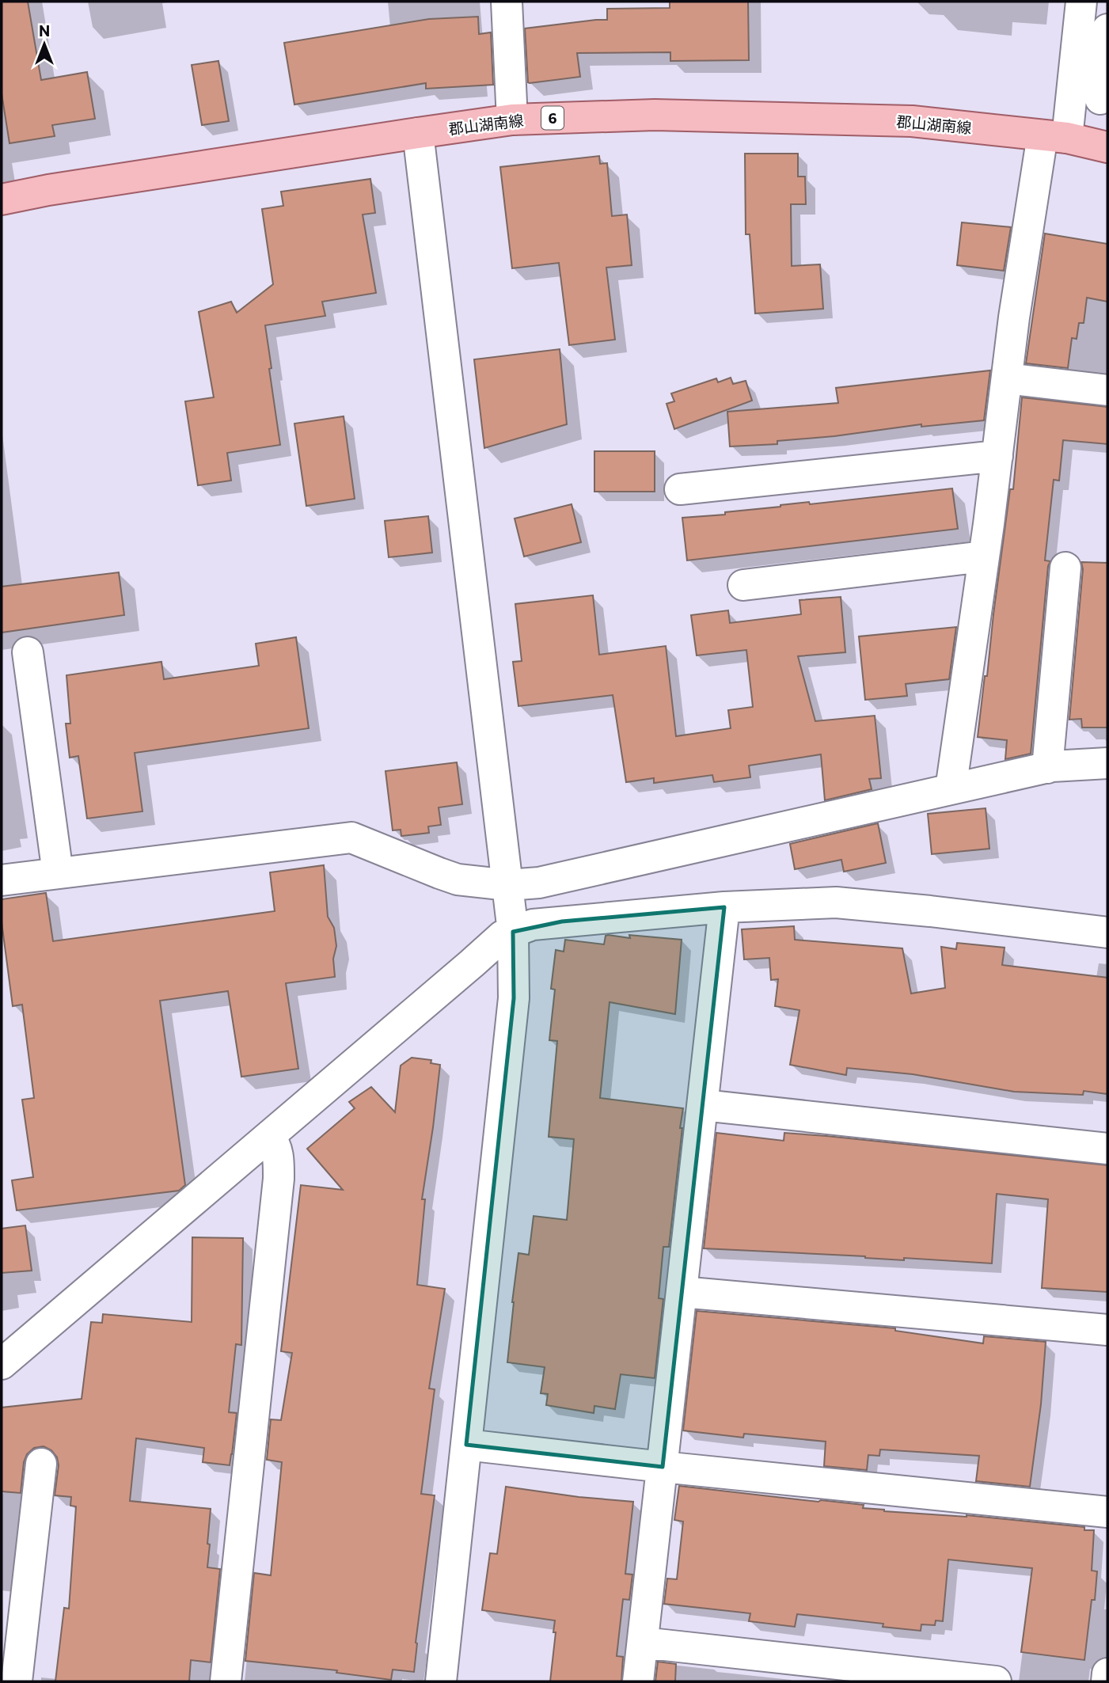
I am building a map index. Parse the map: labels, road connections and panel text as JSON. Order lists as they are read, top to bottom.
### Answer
{
  "streets": {
    "main road": ["6", "郡山湖南線"]
  },
  "north": "top"
}
